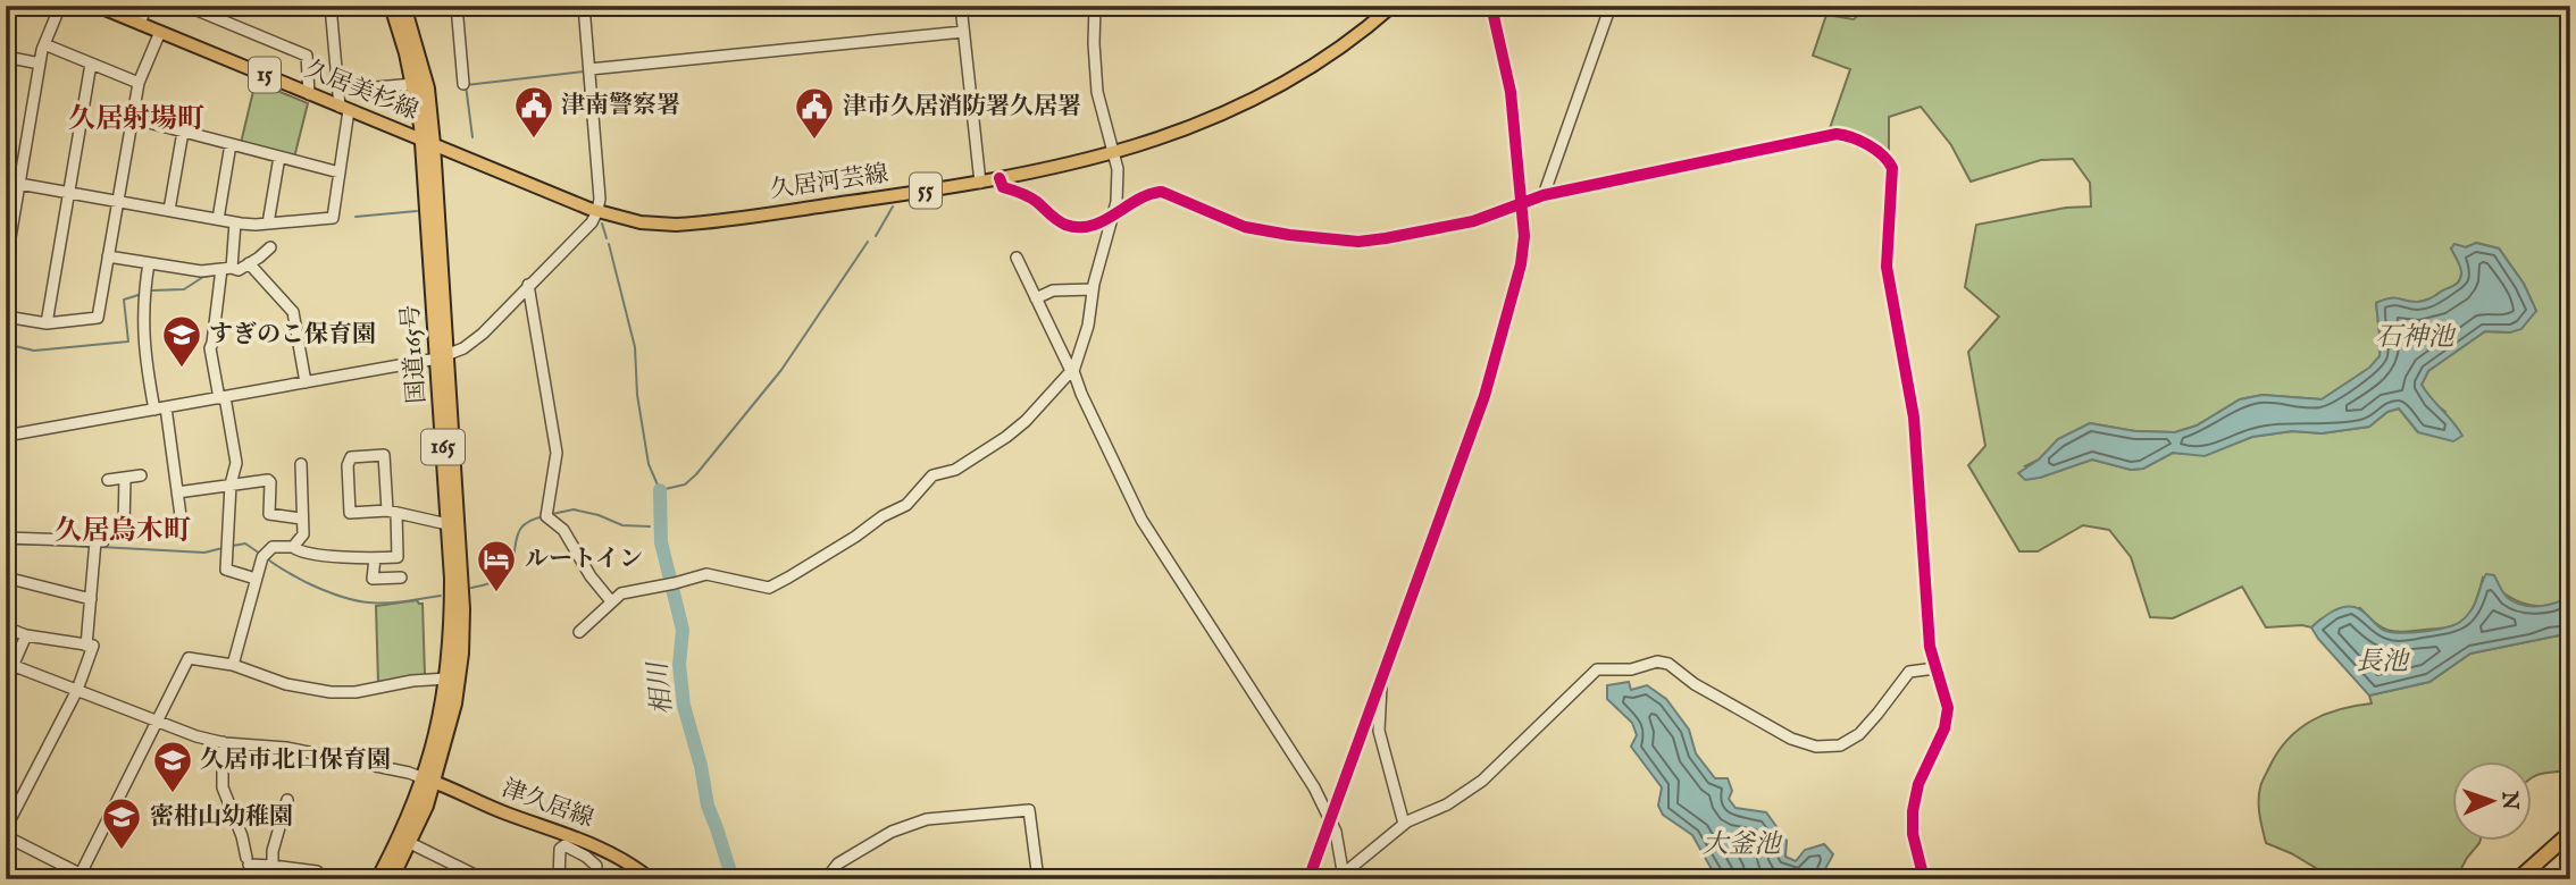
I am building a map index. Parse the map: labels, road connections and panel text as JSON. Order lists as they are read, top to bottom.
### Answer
{
  "streets": {
    "highway": ["国道165号", "165"],
    "main road": [
      "15",
      "久居美杉線",
      "久居河芸線",
      "55",
      "津久居線"
    ]
  },
  "crossings": [
    ["久居美杉線", "久居河芸線"],
    ["久居美杉線", "国道165号"],
    ["久居河芸線", "国道165号"],
    ["国道165号", "津久居線"]
  ],
  "districts": ["久居射場町", "久居烏木町"],
  "water": [
    "石神池",
    "長池",
    "相川",
    "大釜池"
  ],
  "places": {
    "public building": ["津南警察署", "津市久居消防署久居署"],
    "school or university": ["すぎのこ保育園", "久居市北口保育園", "密柑山幼稚園"],
    "hotel": ["ルートイン"]
  },
  "north": "right"
}
